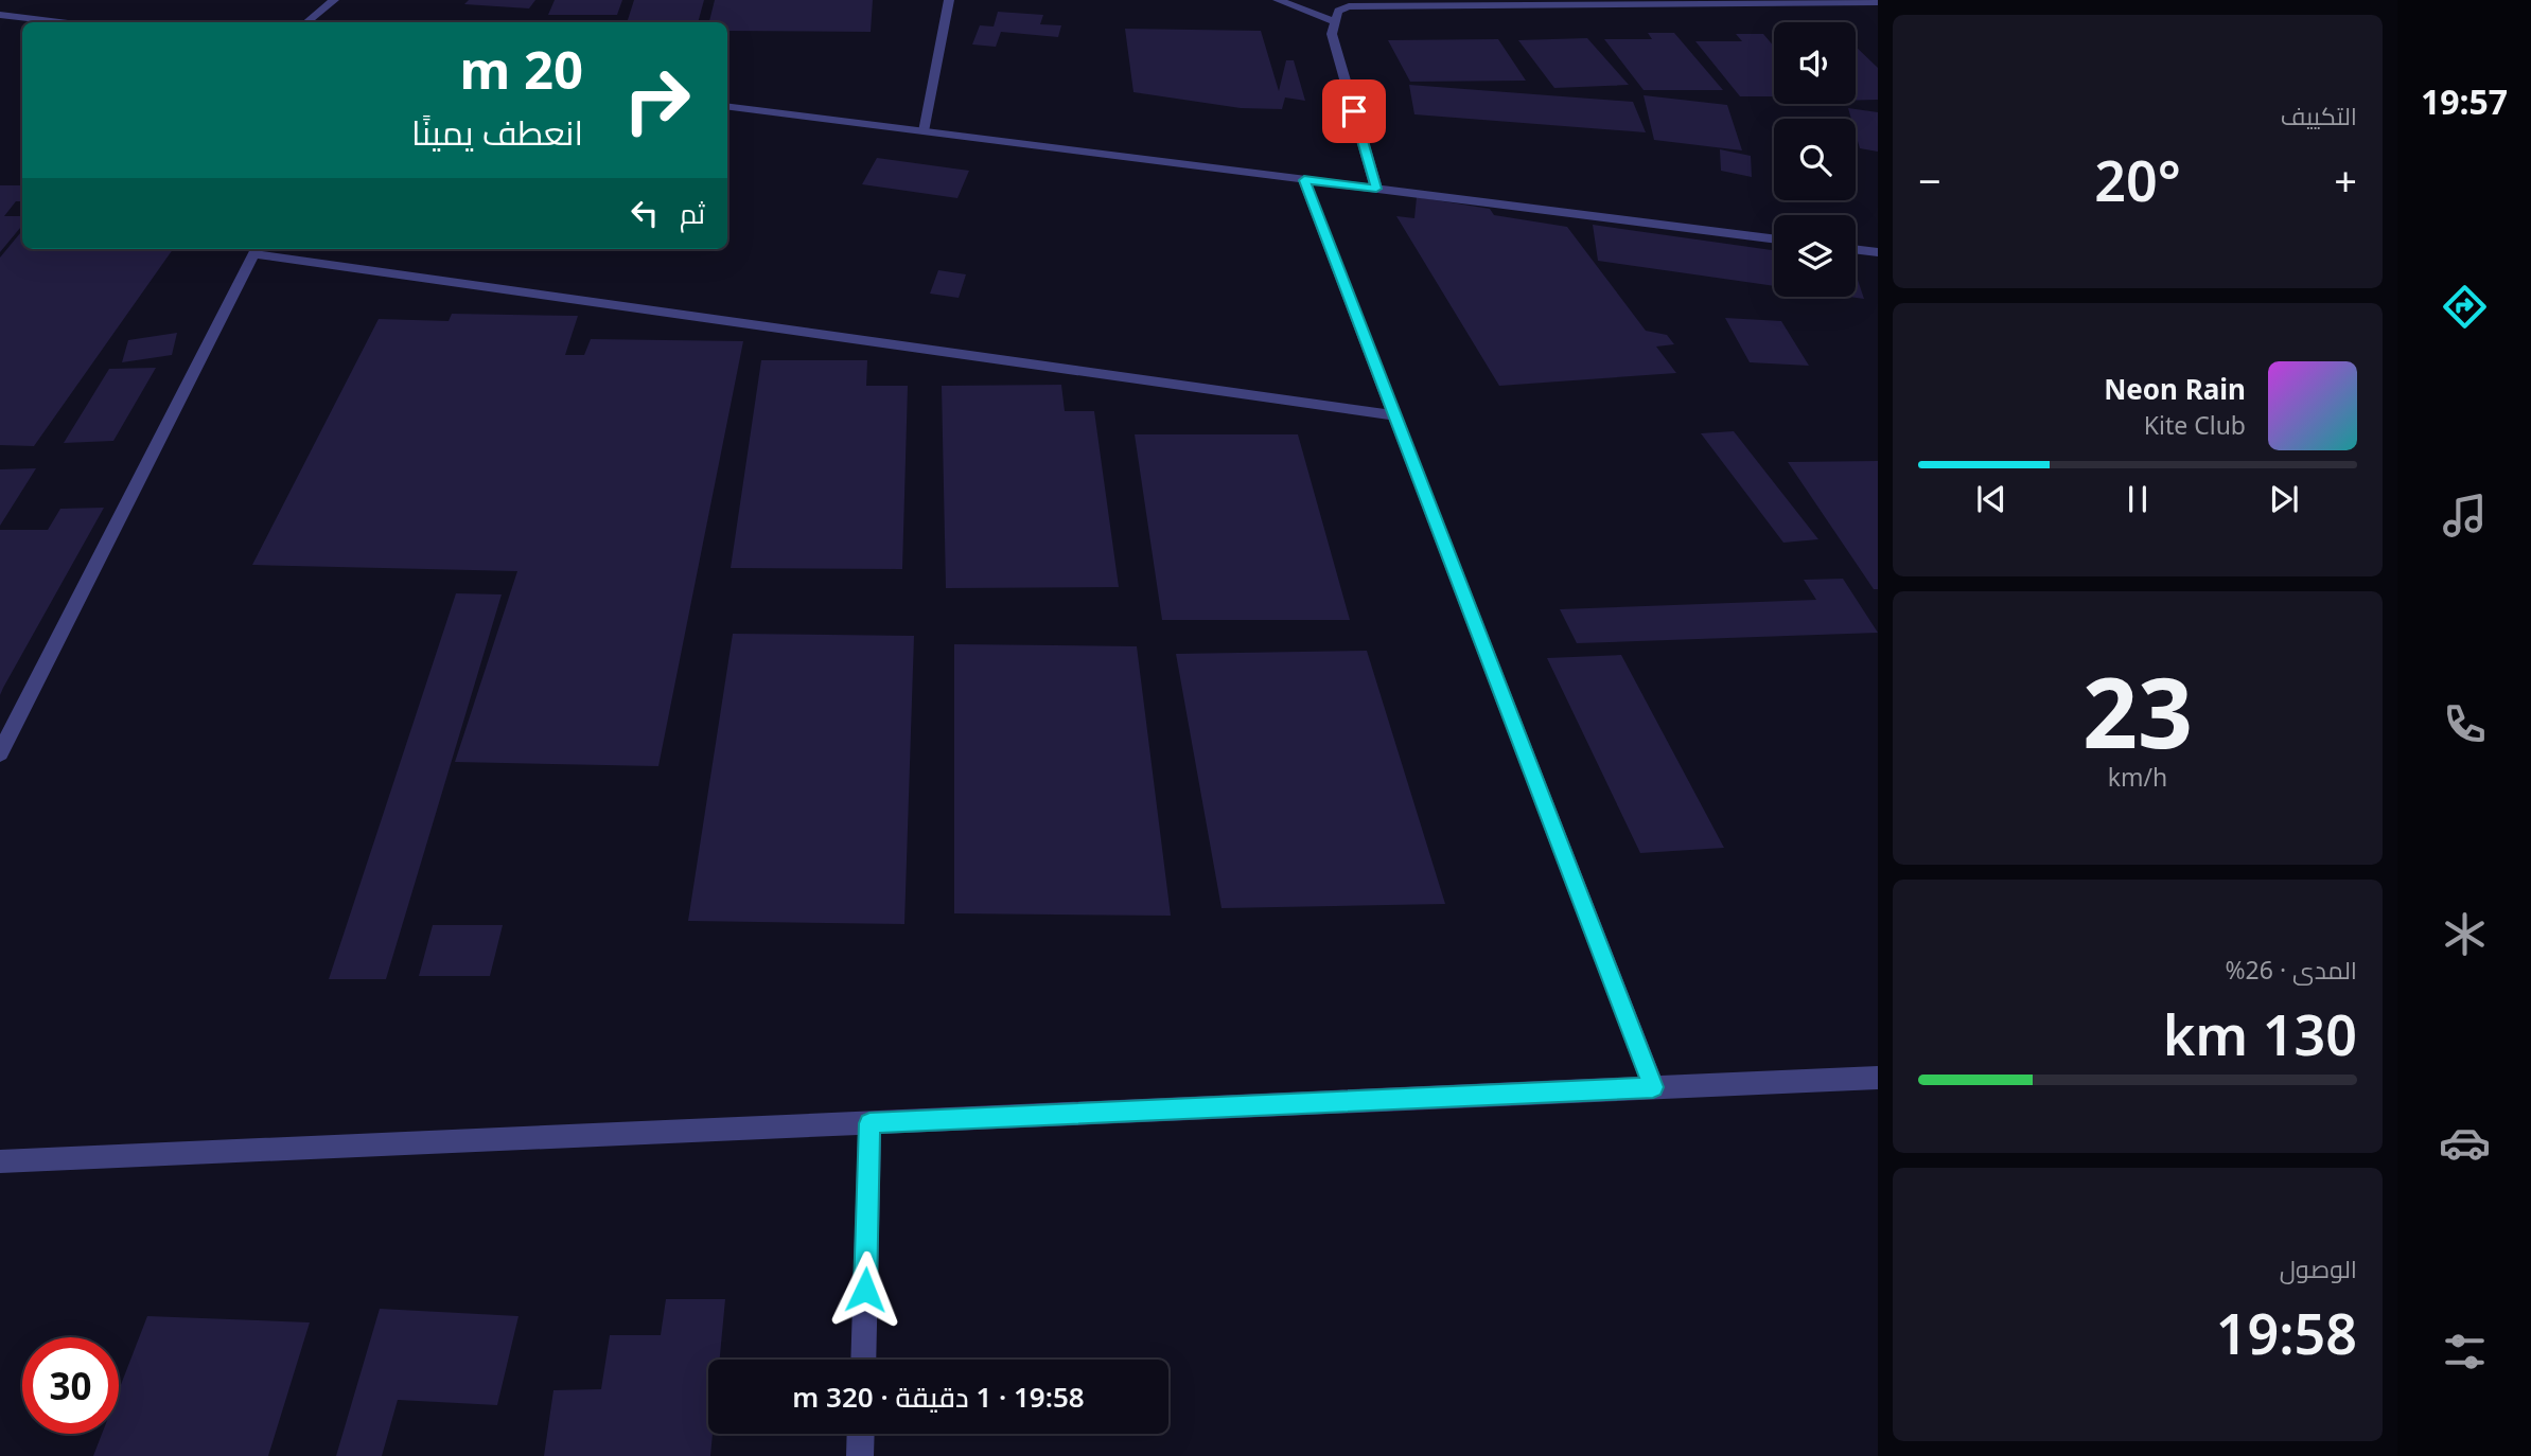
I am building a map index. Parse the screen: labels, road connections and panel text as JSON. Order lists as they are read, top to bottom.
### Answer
{
  "page": {
    "tabs": "19:57",
    "tile": [
      "التكييف",
      ["23", "km/h"],
      ["المدى · 26%", "130 km"],
      ["الوصول", "19:58"]
    ],
    "turn": ["20 m", "انعطف يمينًا"],
    "heat": ["−", "20°", "+"],
    "then": "ثم",
    "song": ["Neon Rain", "Kite Club"],
    "limit": "30",
    "trip": "19:58 · 1 دقيقة · 320 m"
  }
}
